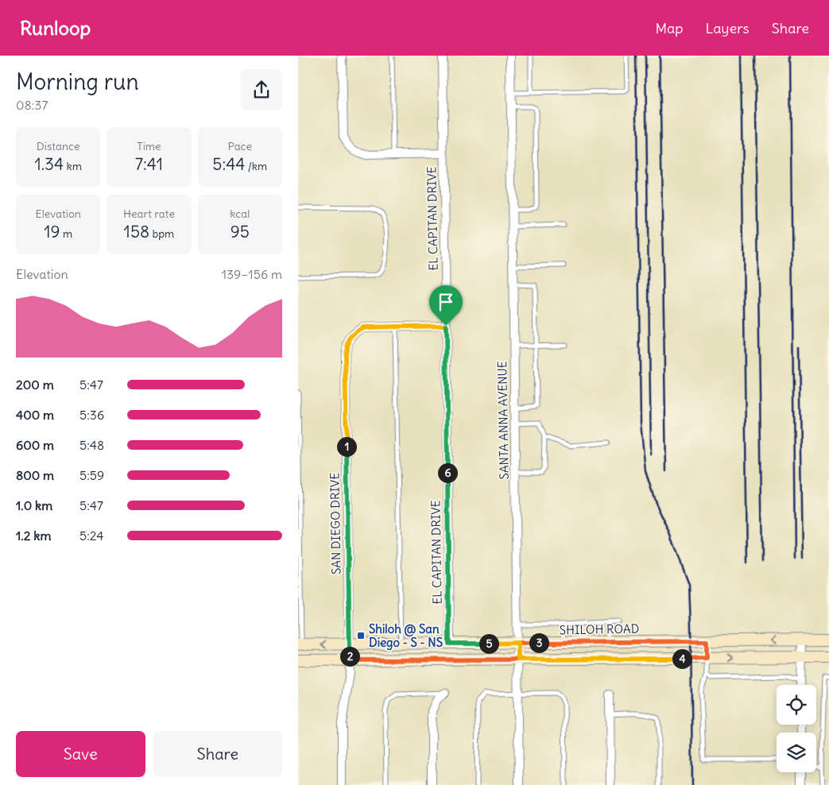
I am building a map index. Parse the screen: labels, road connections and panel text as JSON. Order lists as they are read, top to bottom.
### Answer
{
  "streets": {
    "main road": ["SHILOH ROAD"],
    "street": ["EL CAPITAN DRIVE", "SANTA ANNA AVENUE", "SAN DIEGO DRIVE"]
  },
  "crossings": [
    ["EL CAPITAN DRIVE", "SAN DIEGO DRIVE"],
    ["EL CAPITAN DRIVE", "SHILOH ROAD"],
    ["SANTA ANNA AVENUE", "SHILOH ROAD"],
    ["SAN DIEGO DRIVE", "SHILOH ROAD"]
  ],
  "places": {
    "transit": ["Shiloh @ San Diego - S - NS"]
  },
  "page": {
    "header": "Runloop",
    "nav": ["Map", "Layers", "Share"],
    "heading": ["Morning run", "08:37"],
    "stats": [
      ["Distance", "1.34 km"],
      ["Time", "7:41"],
      ["Pace", "5:44 /km"],
      ["Elevation", "19 m"],
      ["Heart rate", "158 bpm"],
      ["kcal", "95"]
    ],
    "chart": ["Elevation", "139–156 m"],
    "list": [
      {
        "name": "200 m",
        "note": "5:47"
      },
      {
        "name": "400 m",
        "note": "5:36"
      },
      {
        "name": "600 m",
        "note": "5:48"
      },
      {
        "name": "800 m",
        "note": "5:59"
      },
      {
        "name": "1.0 km",
        "note": "5:47"
      },
      {
        "name": "1.2 km",
        "note": "5:24"
      }
    ],
    "pins": [
      "1",
      "6",
      "3",
      "5",
      "2",
      "4"
    ],
    "buttons": ["Save", "Share"]
  }
}
